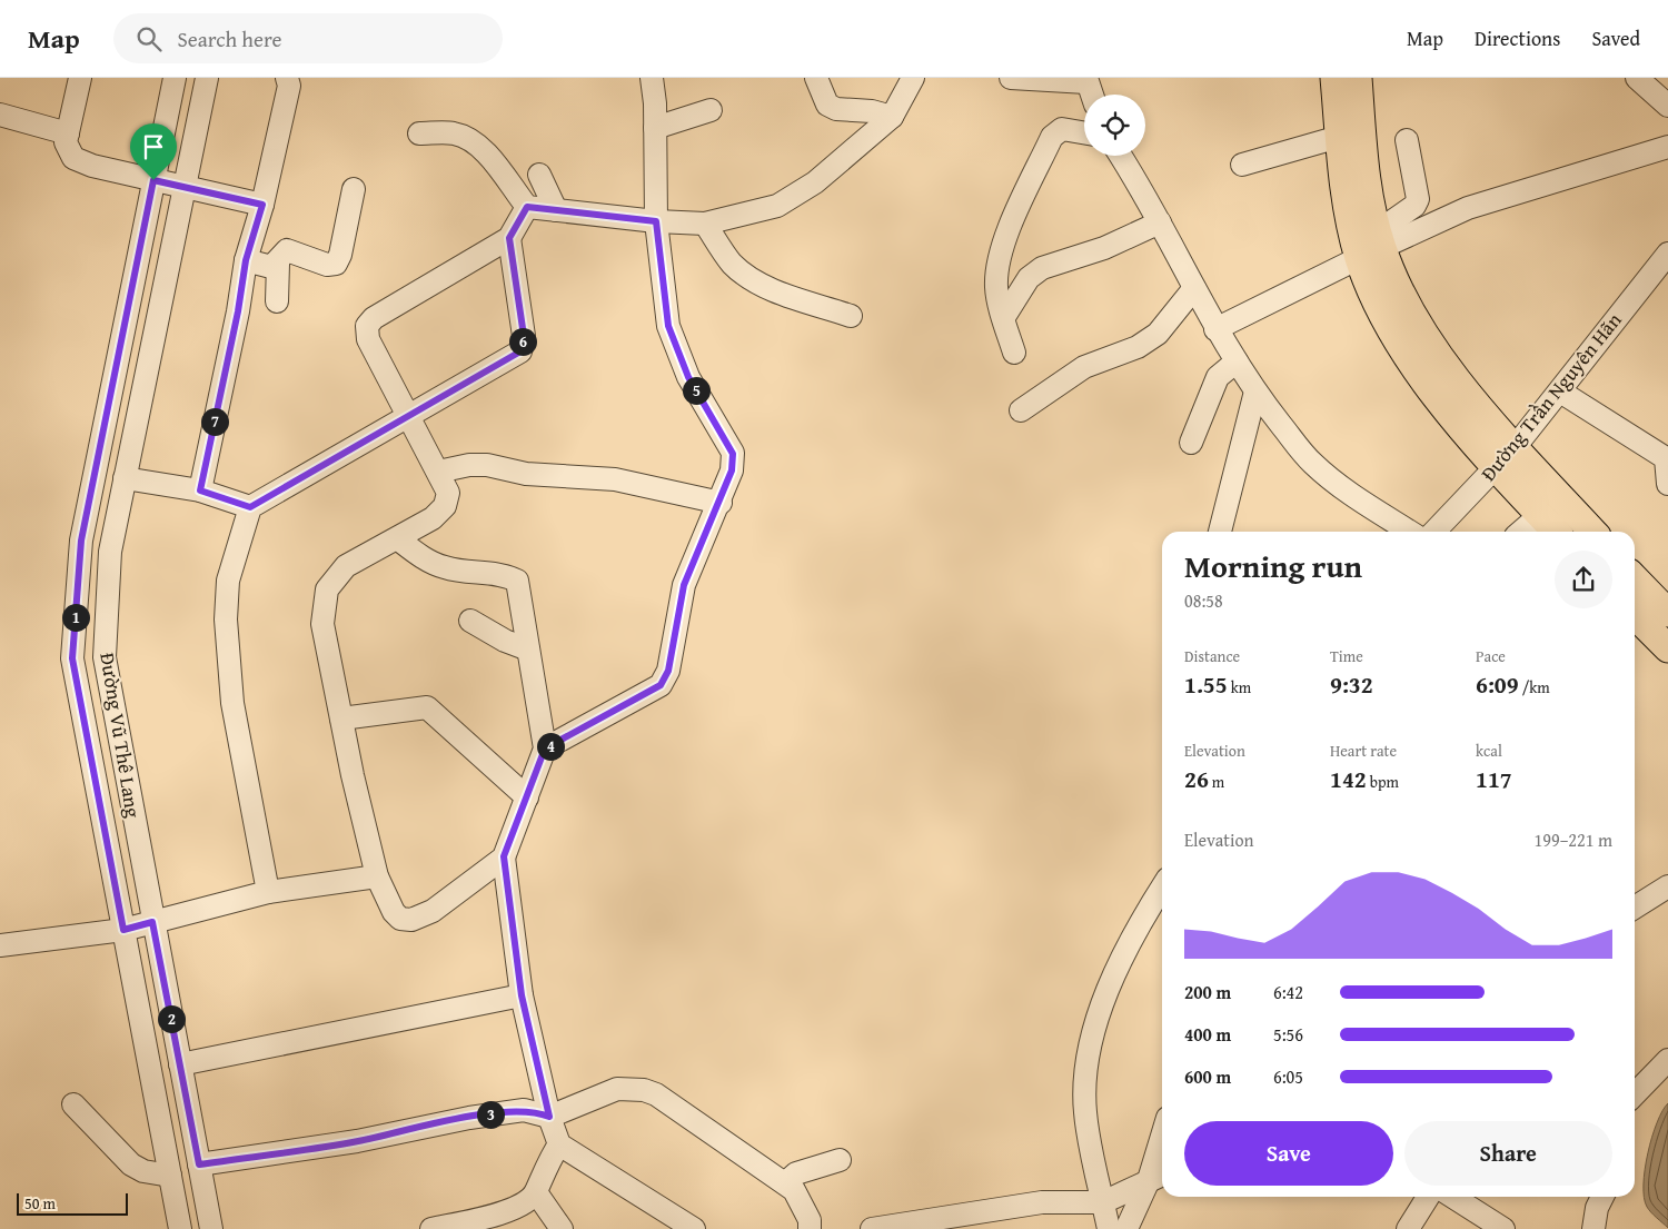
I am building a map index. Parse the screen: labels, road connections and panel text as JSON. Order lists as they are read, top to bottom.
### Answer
{
  "streets": {
    "street": ["Đường Trần Nguyên Hãn", "Đường Vũ Thê Lang"]
  },
  "scale_bar": "50 m",
  "page": {
    "header": "Map",
    "search": "Search here",
    "nav": ["Map", "Directions", "Saved"],
    "pins": [
      "6",
      "5",
      "7",
      "1",
      "4",
      "2",
      "3"
    ],
    "heading": ["Morning run", "08:58"],
    "stats": [
      ["Distance", "1.55 km"],
      ["Time", "9:32"],
      ["Pace", "6:09 /km"],
      ["Elevation", "26 m"],
      ["Heart rate", "142 bpm"],
      ["kcal", "117"]
    ],
    "chart": ["Elevation", "199–221 m"],
    "list": [
      {
        "name": "200 m",
        "note": "6:42"
      },
      {
        "name": "400 m",
        "note": "5:56"
      },
      {
        "name": "600 m",
        "note": "6:05"
      }
    ],
    "buttons": ["Save", "Share"],
    "scale": "50 m"
  }
}
